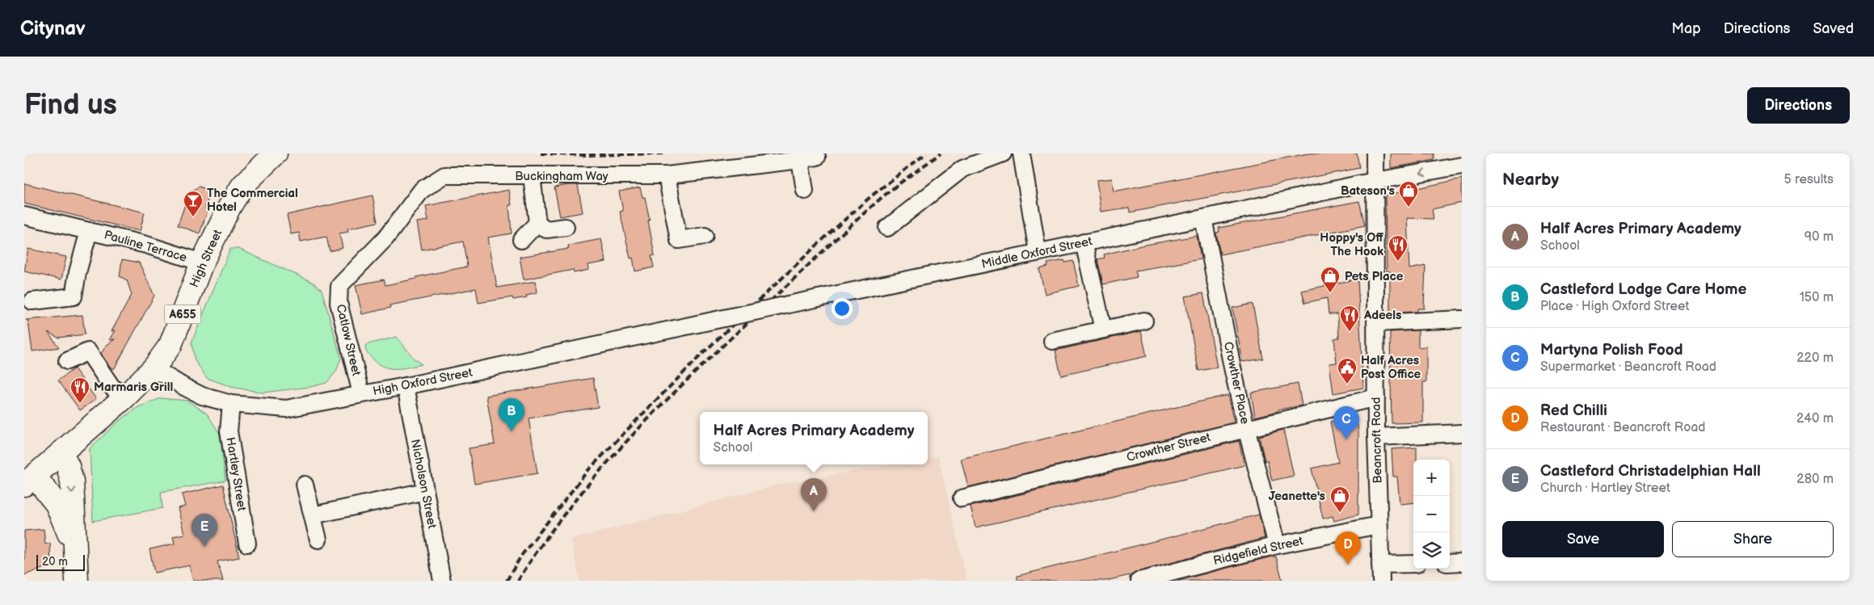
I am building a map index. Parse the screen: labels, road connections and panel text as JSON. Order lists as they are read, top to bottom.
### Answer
{
  "streets": {
    "main road": ["High Street", "A655"],
    "street": [
      "Buckingham Way",
      "Pauline Terrace",
      "Middle Oxford Street",
      "Catlow Street",
      "High Oxford Street",
      "Crowther Place",
      "Beancroft Road",
      "Crowther Street",
      "Hartley Street",
      "Nicholson Street",
      "Ridgefield Street"
    ]
  },
  "crossings": [
    ["Buckingham Way", "Catlow Street"],
    ["Pauline Terrace", "High Street"],
    ["Middle Oxford Street", "High Oxford Street"],
    ["Middle Oxford Street", "Crowther Place"],
    ["Middle Oxford Street", "Beancroft Road"],
    ["High Street", "A655"],
    ["High Street", "High Oxford Street"],
    ["Catlow Street", "High Oxford Street"],
    ["High Oxford Street", "Hartley Street"],
    ["High Oxford Street", "Nicholson Street"],
    ["Crowther Place", "Crowther Street"],
    ["Crowther Place", "Ridgefield Street"],
    ["Beancroft Road", "Crowther Street"],
    ["Beancroft Road", "Ridgefield Street"]
  ],
  "places": {
    "shop": ["Bateson's", "Pets Place", "Jeanette's"],
    "bar": ["The Commercial Hotel"],
    "restaurant": ["Hoppy's Off The Hook", "Adeels", "Marmaris Grill"],
    "public building": ["Half Acres Post Office"]
  },
  "scale_bar": "20 m",
  "page": {
    "header": "Citynav",
    "nav": ["Map", "Directions", "Saved"],
    "buttons": [
      "Directions",
      ["Save", "Share"]
    ],
    "title": "Find us",
    "heading": ["Nearby", "5 results"],
    "list": [
      {
        "mark": "A",
        "name": "Half Acres Primary Academy",
        "note": "School",
        "value": "90 m"
      },
      {
        "mark": "B",
        "name": "Castleford Lodge Care Home",
        "note": "Place · High Oxford Street",
        "value": "150 m"
      },
      {
        "mark": "C",
        "name": "Martyna Polish Food",
        "note": "Supermarket · Beancroft Road",
        "value": "220 m"
      },
      {
        "mark": "D",
        "name": "Red Chilli",
        "note": "Restaurant · Beancroft Road",
        "value": "240 m"
      },
      {
        "mark": "E",
        "name": "Castleford Christadelphian Hall",
        "note": "Church · Hartley Street",
        "value": "280 m"
      }
    ],
    "pins": [
      "B",
      "C",
      "A",
      "E",
      "D"
    ],
    "popup": ["Half Acres Primary Academy", "School"],
    "map_buttons": ["+", "−"],
    "scale": "20 m"
  }
}
